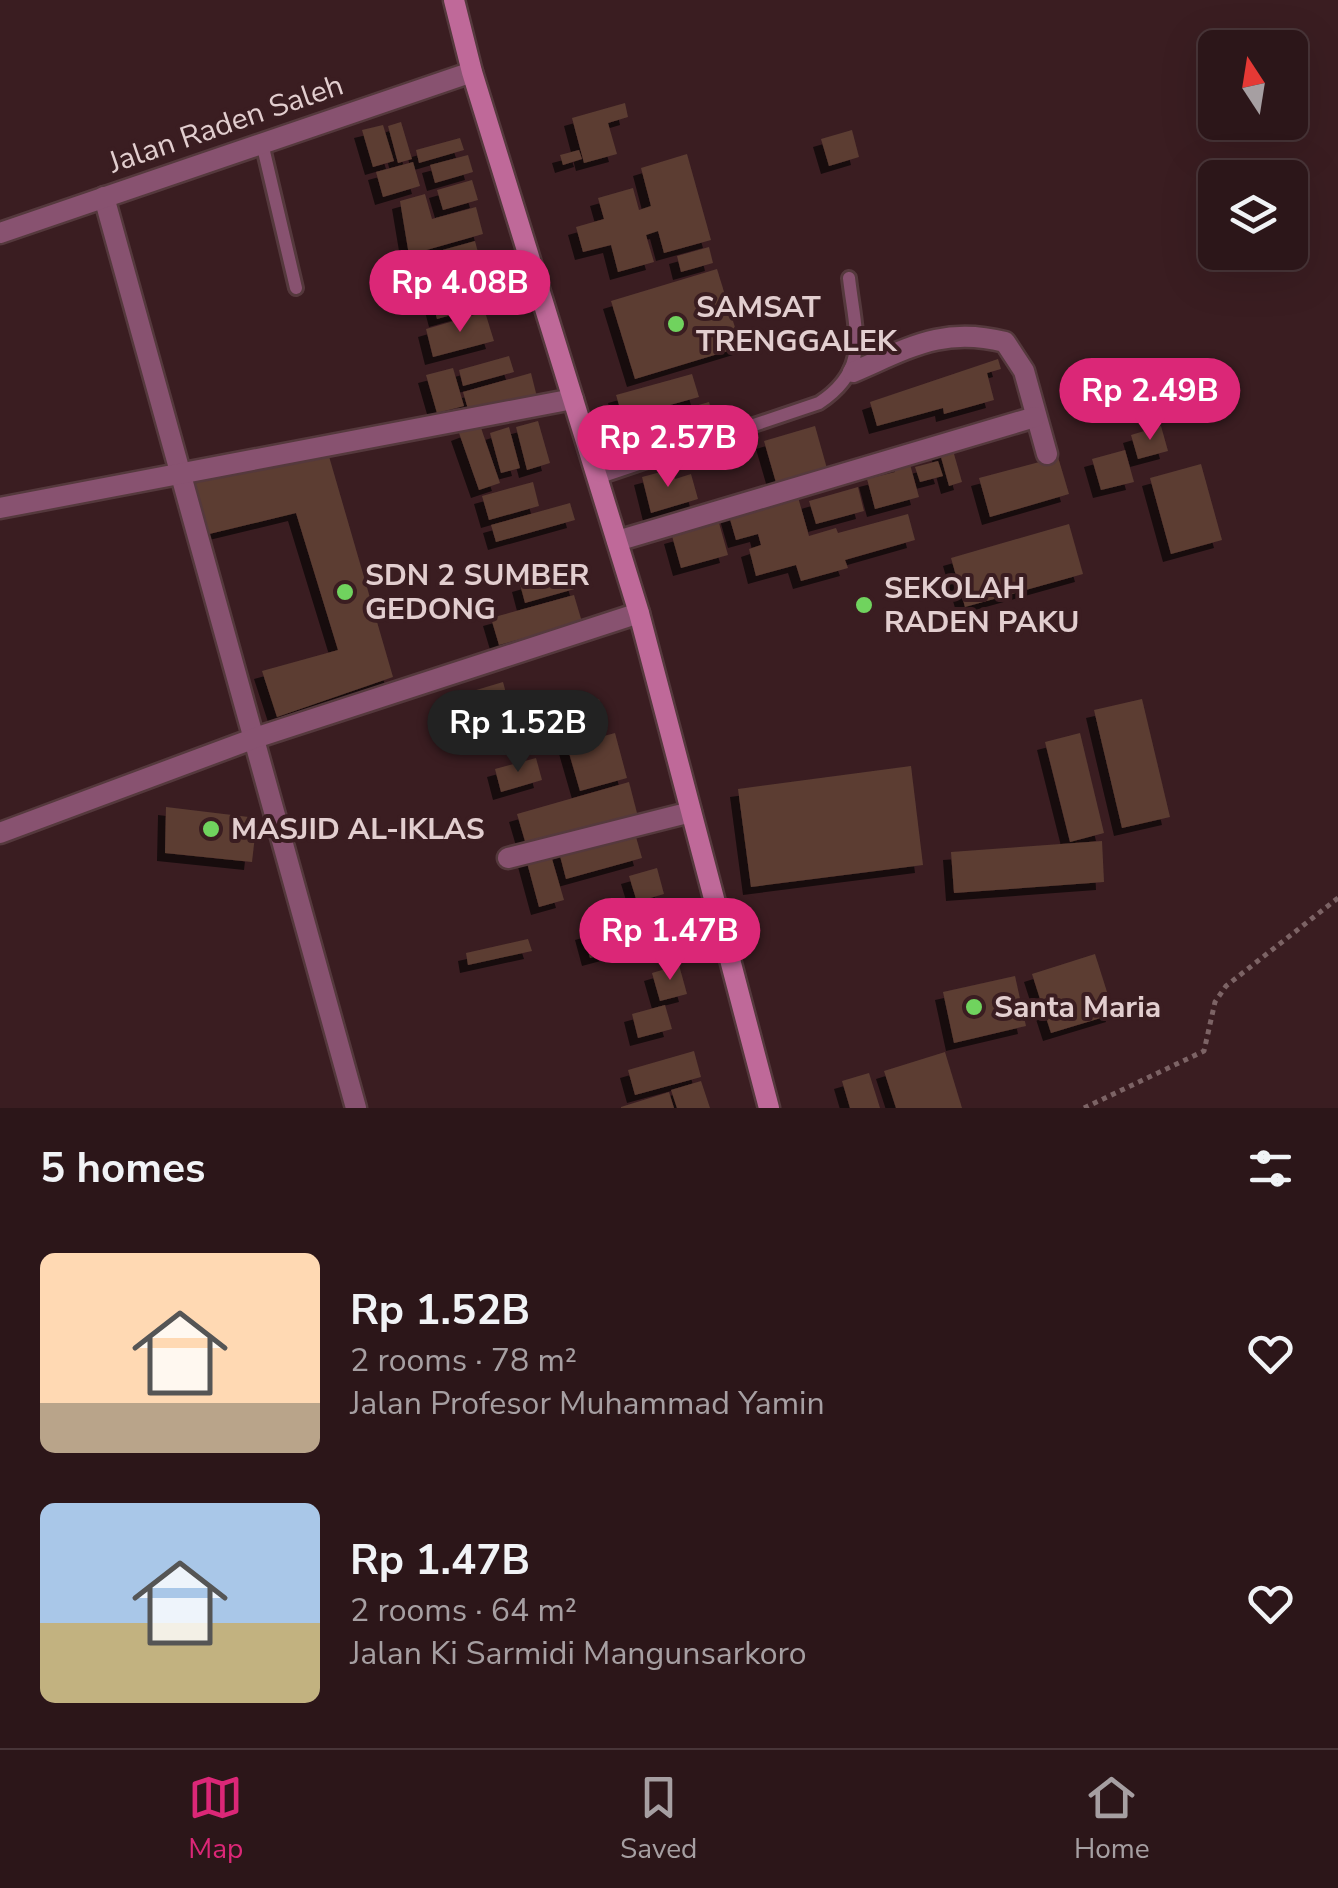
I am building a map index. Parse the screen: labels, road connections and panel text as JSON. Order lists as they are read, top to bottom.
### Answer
{
  "streets": {
    "street": ["Jalan Raden Saleh"]
  },
  "places": [
    "SAMSAT TRENGGALEK",
    "SDN 2 SUMBER GEDONG",
    "SEKOLAH RADEN PAKU",
    "MASJID AL-IKLAS",
    "Santa Maria"
  ],
  "north": "top",
  "page": {
    "price": [
      "Rp 4.08B",
      "Rp 2.49B",
      "Rp 2.57B",
      "Rp 1.52B",
      "Rp 1.47B"
    ],
    "heading": "5 homes",
    "list": [
      {
        "name": "Rp 1.52B",
        "note": "2 rooms · 78 m² · Jalan Profesor Muhammad Yamin"
      },
      {
        "name": "Rp 1.47B",
        "note": "2 rooms · 64 m² · Jalan Ki Sarmidi Mangunsarkoro"
      }
    ],
    "tabs": ["Map", "Saved", "Home"]
  }
}
